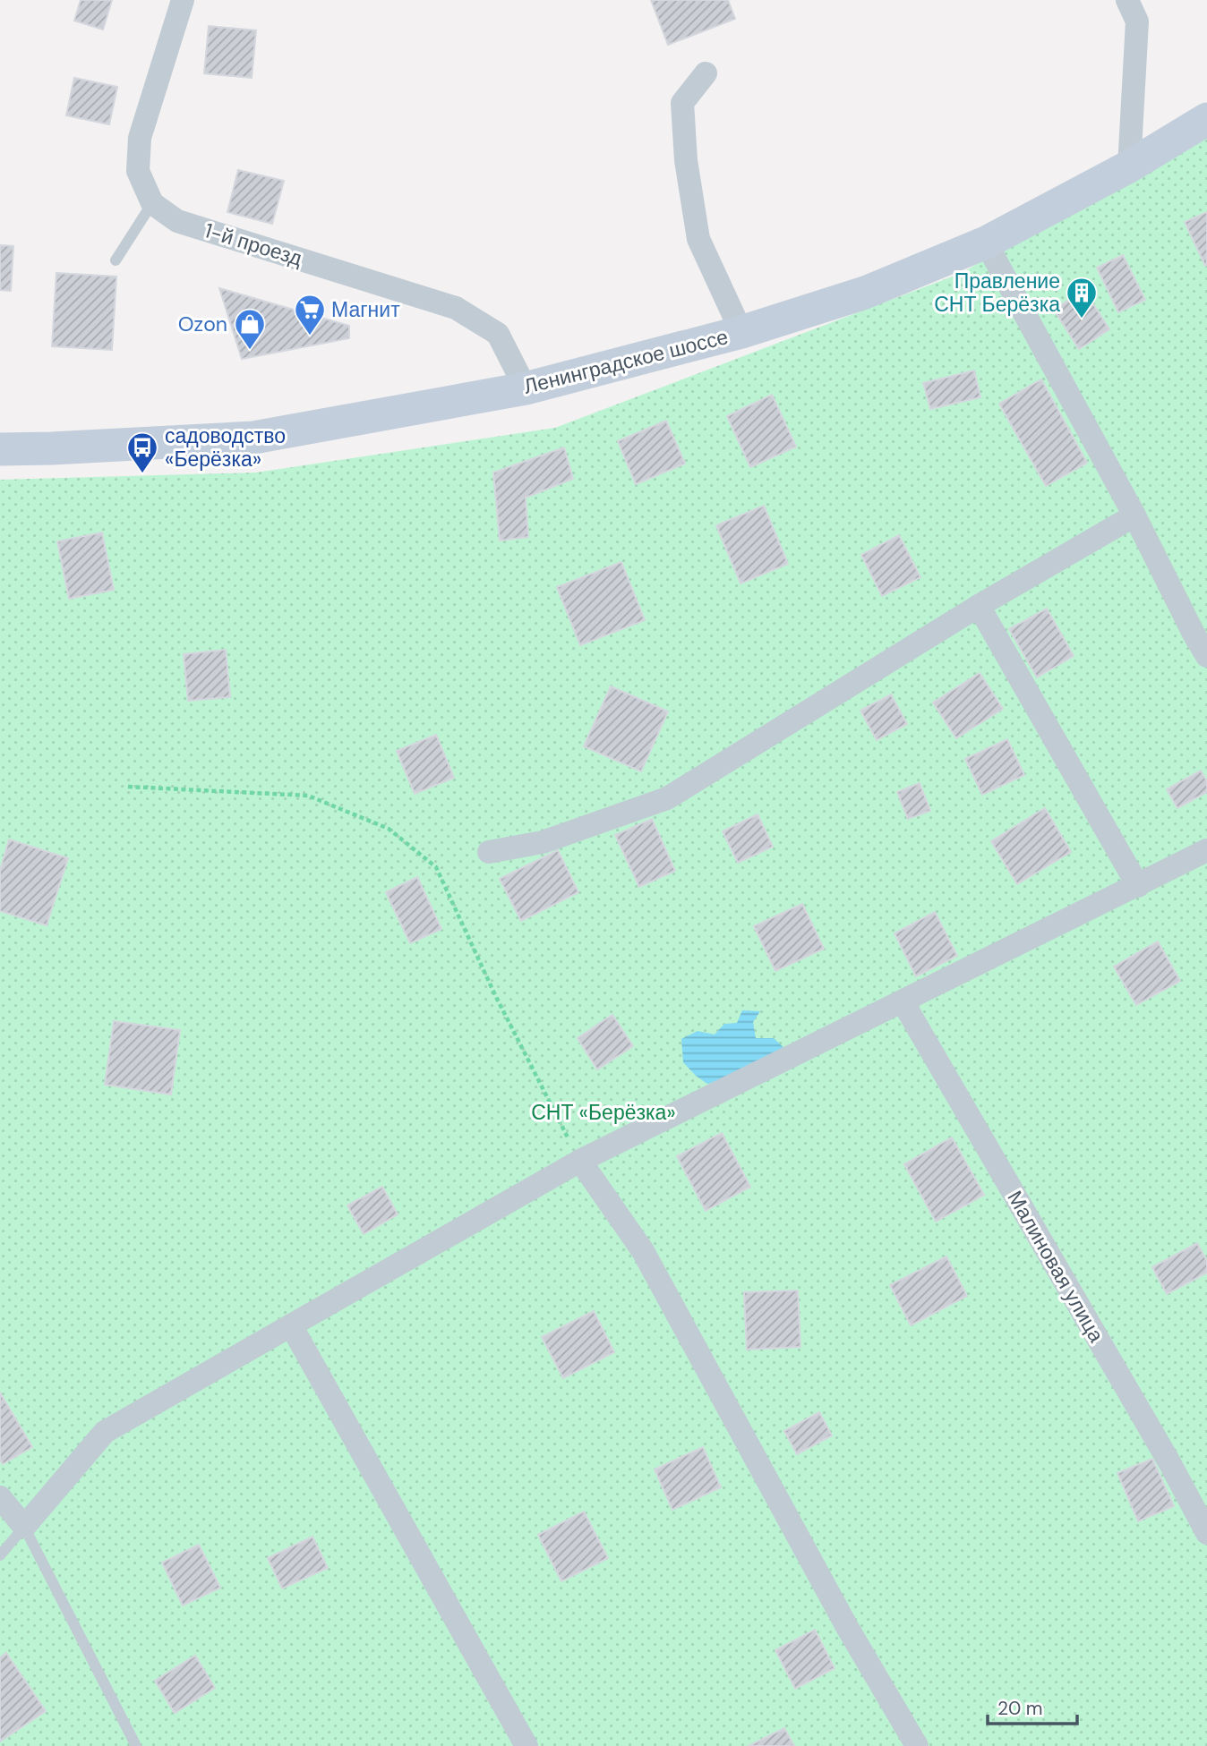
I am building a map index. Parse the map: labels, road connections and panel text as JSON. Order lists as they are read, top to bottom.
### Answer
{
  "streets": {
    "main road": ["Ленинградское шоссе"],
    "street": ["1-й проезд", "Малиновая улица"]
  },
  "crossings": [
    ["1-й проезд", "Ленинградское шоссе"]
  ],
  "parks": ["СНТ «Берёзка»"],
  "places": {
    "building": ["Правление СНТ Берёзка"],
    "supermarket": ["Магнит"],
    "shop": ["Ozon"],
    "bus stop": ["садоводство «Берёзка»"]
  },
  "scale_bar": "20 m"
}
